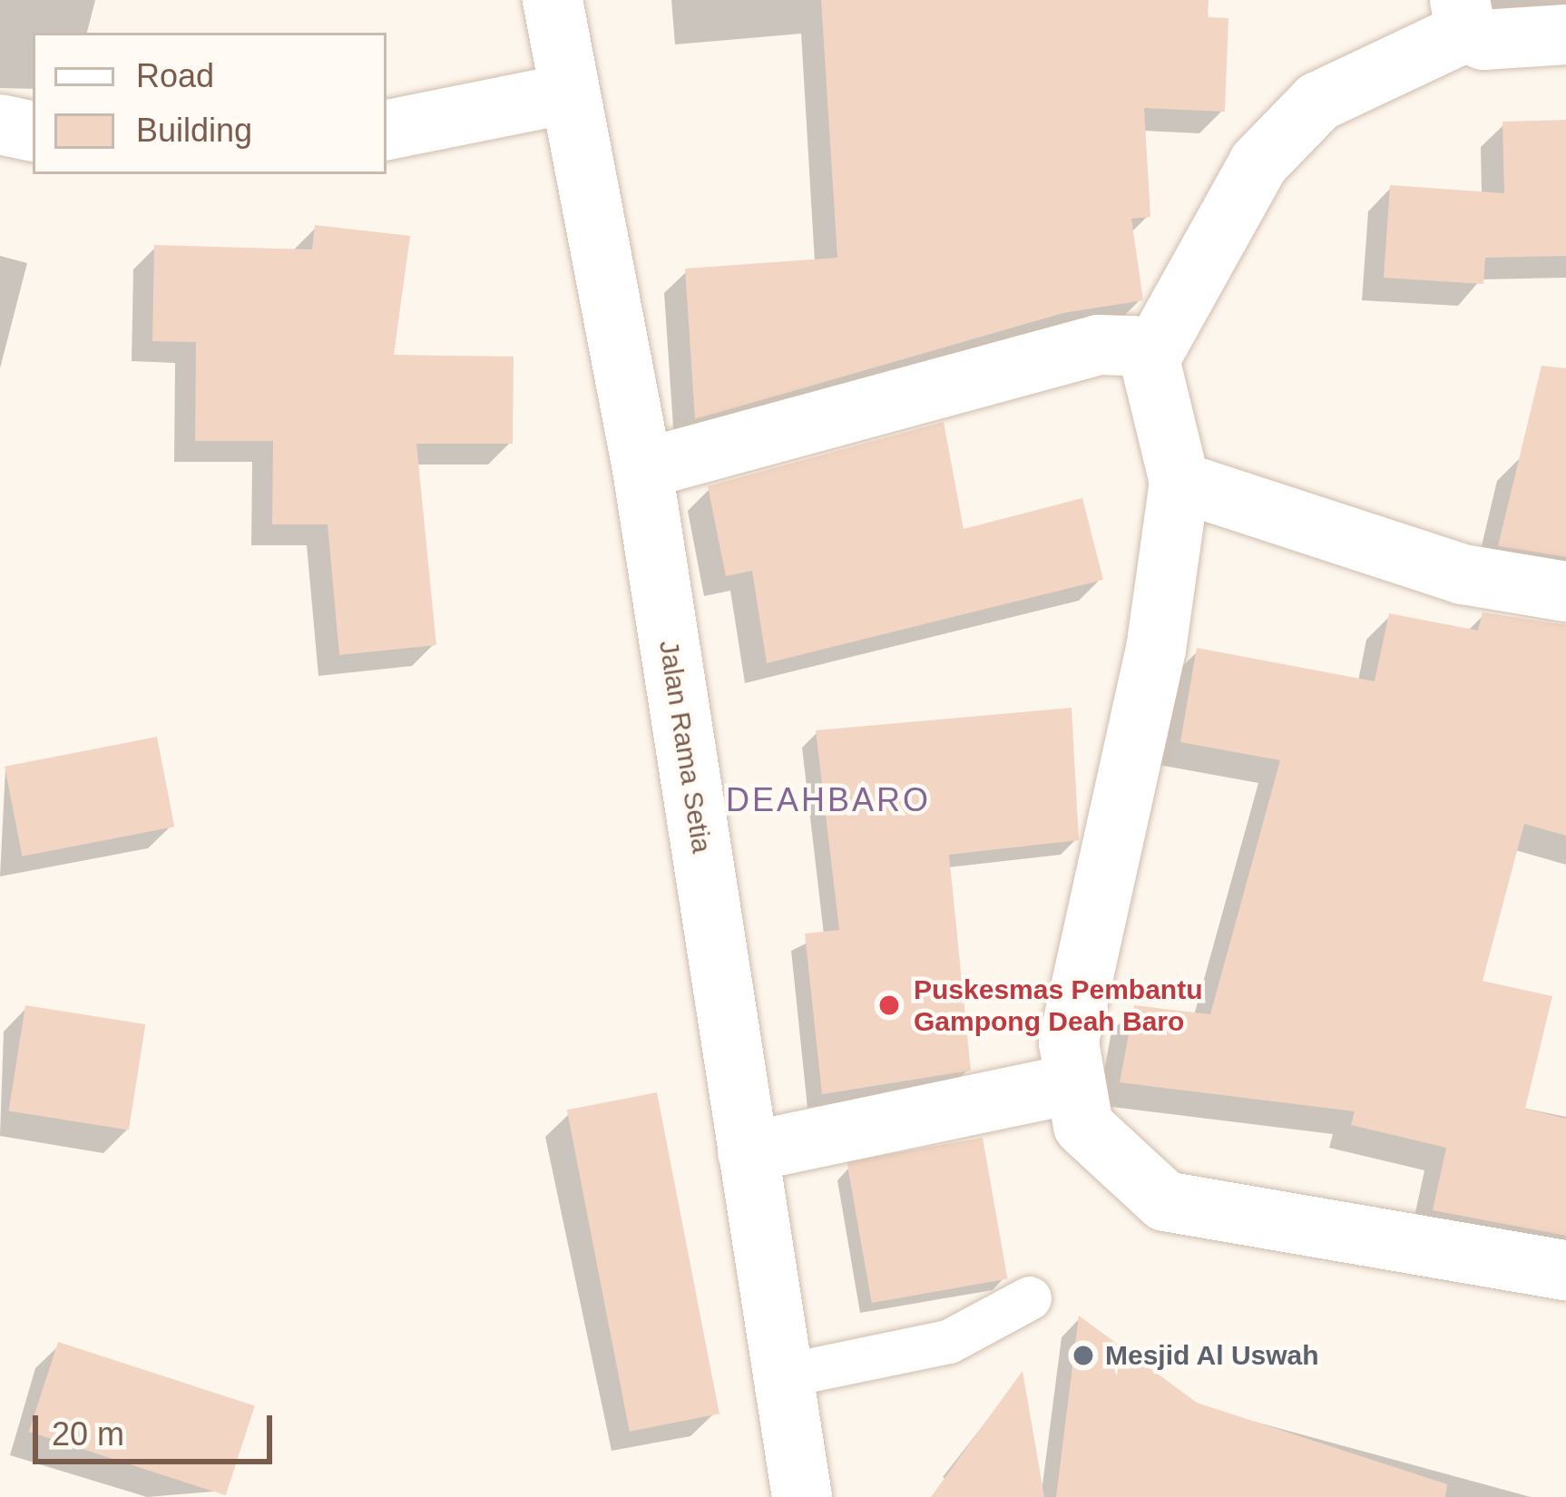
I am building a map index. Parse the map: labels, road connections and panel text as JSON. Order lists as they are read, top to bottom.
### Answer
{
  "streets": {
    "street": ["Jalan Rama Setia"]
  },
  "districts": ["DEAHBARO"],
  "places": ["Puskesmas Pembantu Gampong Deah Baro", "Mesjid Al Uswah"],
  "legend": ["Road", "Building"],
  "scale_bar": "20 m"
}
